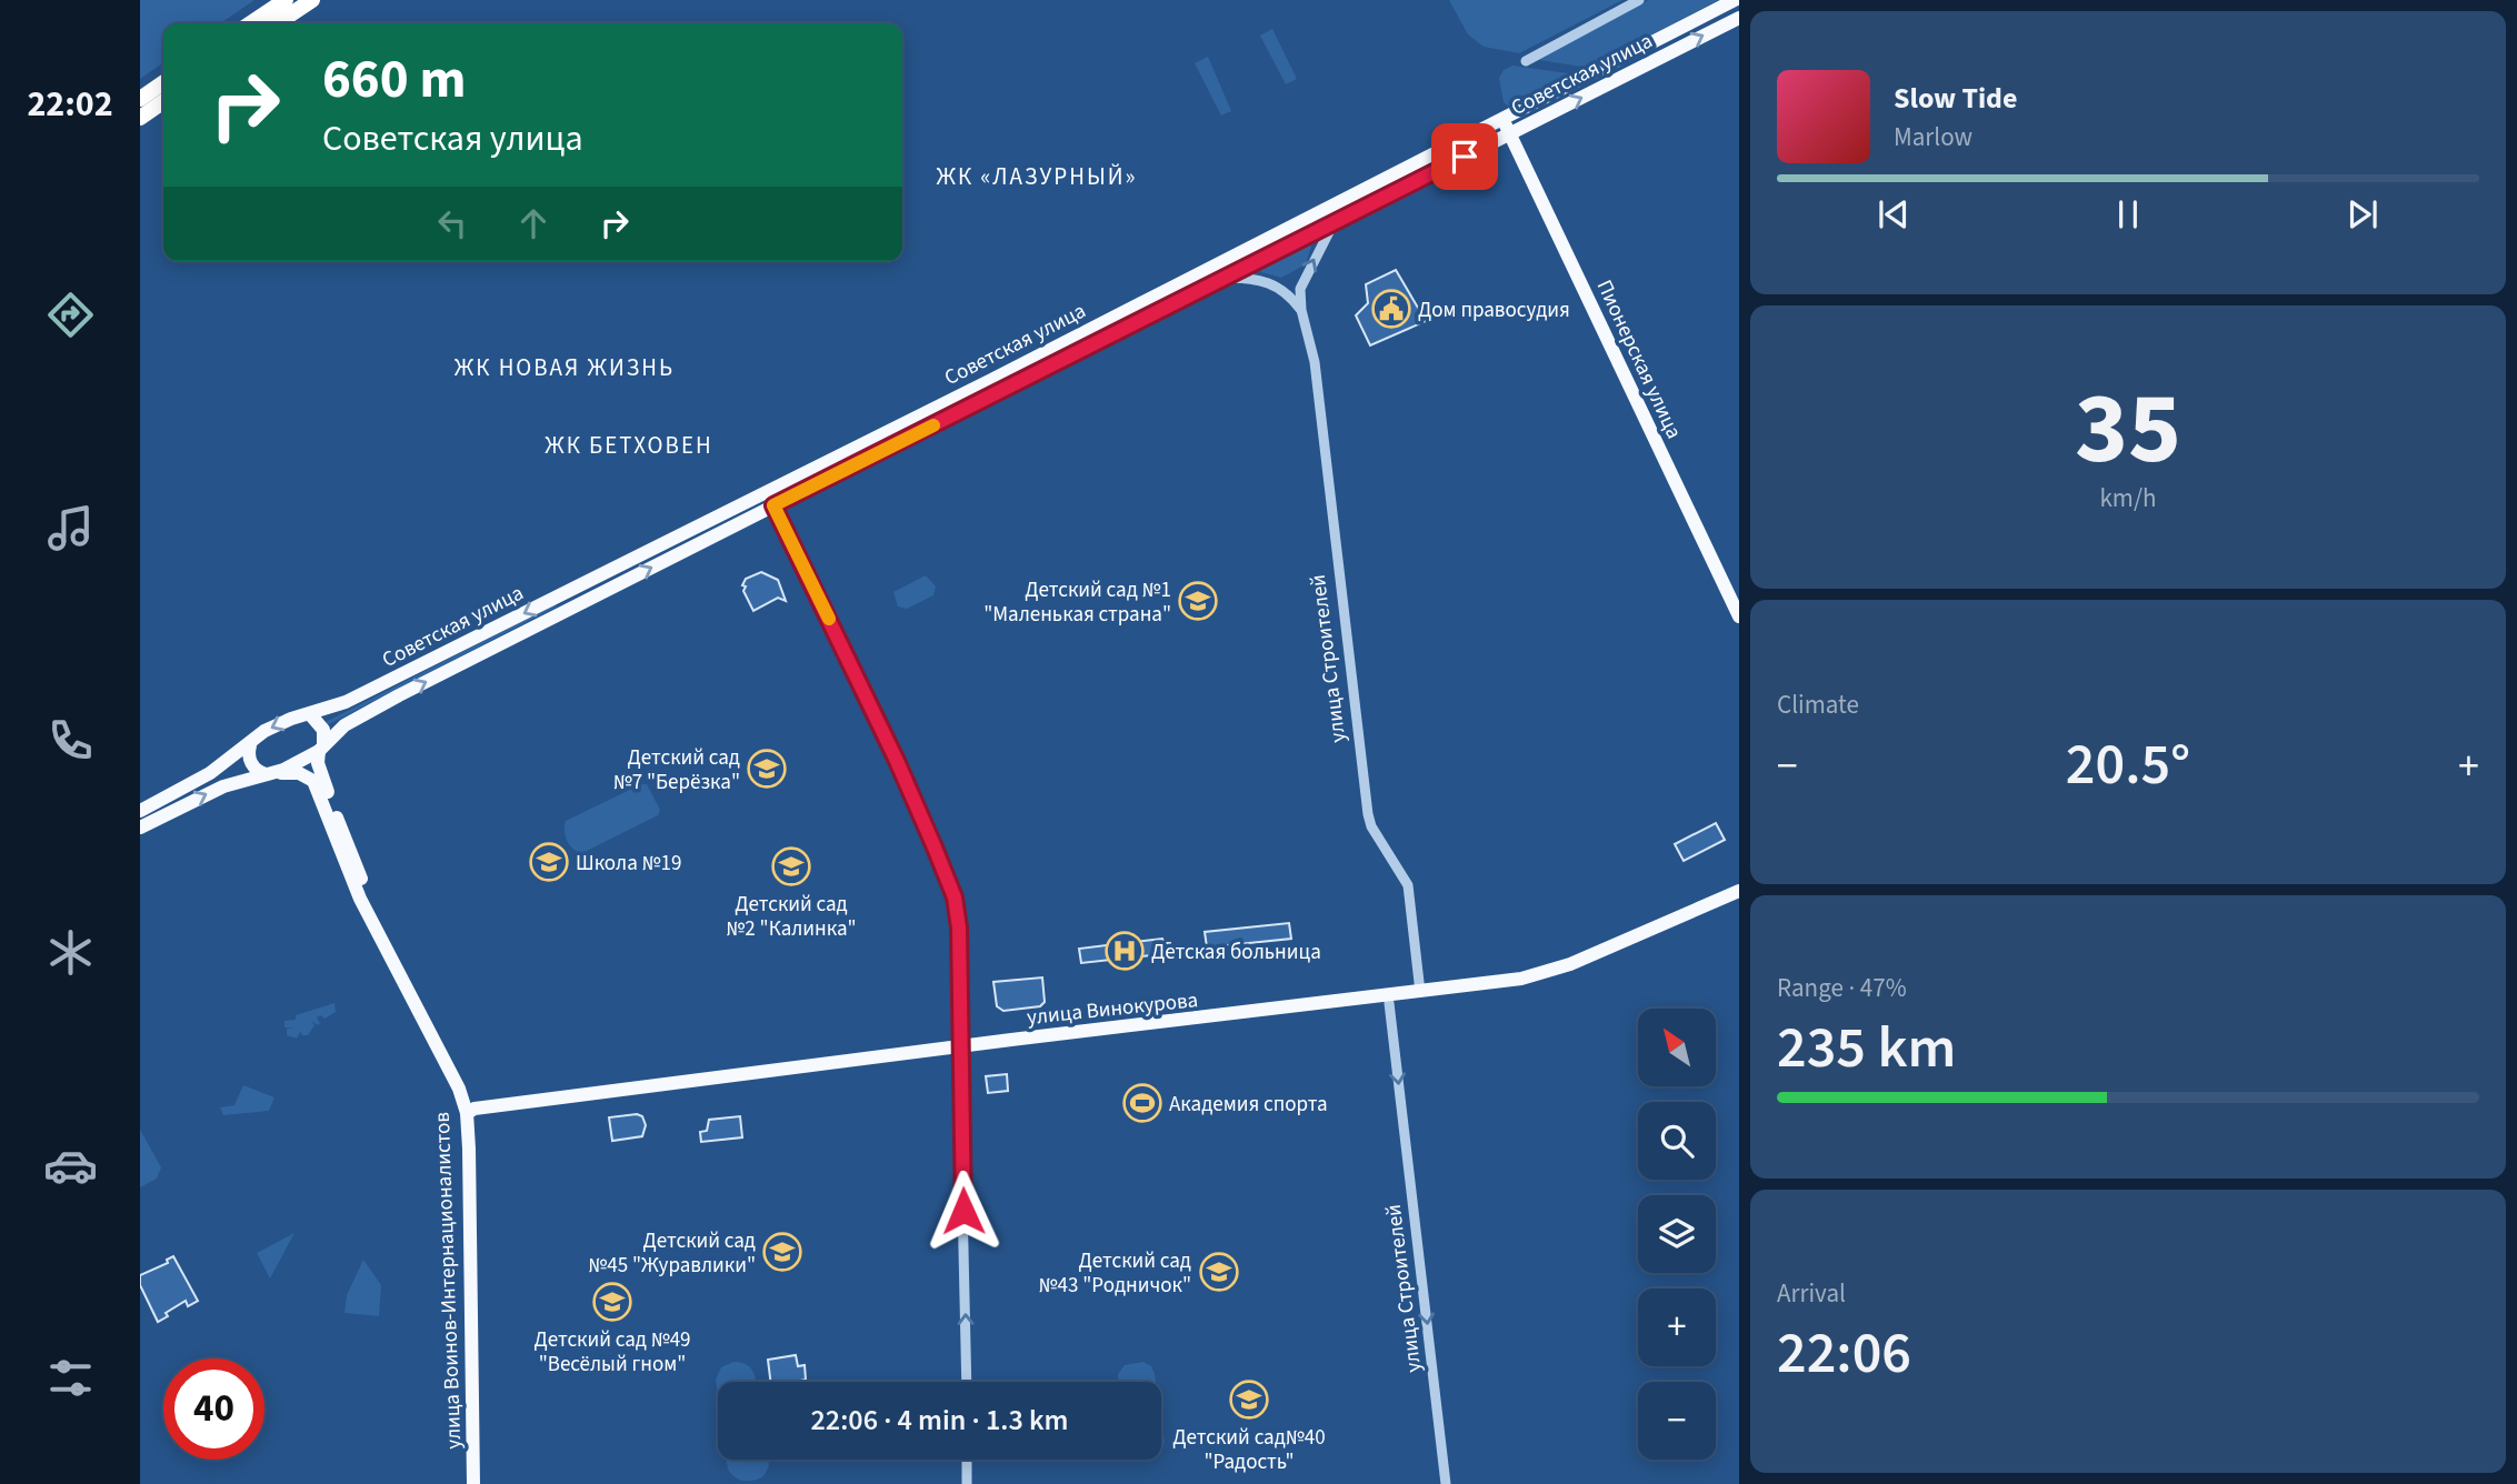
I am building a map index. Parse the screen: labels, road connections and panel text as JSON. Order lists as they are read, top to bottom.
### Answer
{
  "streets": {
    "main road": [
      "Советская улица",
      "Пионерская улица",
      "улица Винокурова",
      "улица Воинов-Интернационалистов"
    ],
    "street": ["улица Строителей"]
  },
  "crossings": [
    ["Советская улица", "Пионерская улица"],
    ["Советская улица", "улица Строителей"],
    ["Советская улица", "улица Воинов-Интернационалистов"],
    ["улица Строителей", "улица Винокурова"],
    ["улица Винокурова", "улица Воинов-Интернационалистов"]
  ],
  "districts": ["ЖК «ЛАЗУРНЫЙ»", "ЖК НОВАЯ ЖИЗНЬ", "ЖК БЕТХОВЕН"],
  "places": {
    "public building": ["Дом правосудия"],
    "school or university": [
      "Детский сад №1 \"Маленькая страна\"",
      "Детский сад №7 \"Берёзка\"",
      "Школа №19",
      "Детский сад №2 \"Калинка\"",
      "Детский сад №45 \"Журавлики\"",
      "Детский сад №43 \"Родничок\"",
      "Детский сад №49 \"Весёлый гном\"",
      "Детский сад№40 \"Радость\""
    ],
    "hospital": ["Детская больница"],
    "sports": ["Академия спорта"]
  },
  "north": "top left",
  "page": {
    "tabs": "22:02",
    "turn": ["660 m", "Советская улица"],
    "song": ["Slow Tide", "Marlow"],
    "tile": [
      ["35", "km/h"],
      "Climate",
      ["Range · 47%", "235 km"],
      ["Arrival", "22:06"]
    ],
    "heat": ["−", "20.5°", "+"],
    "map_buttons": ["+", "−"],
    "limit": "40",
    "trip": "22:06 · 4 min · 1.3 km"
  }
}
